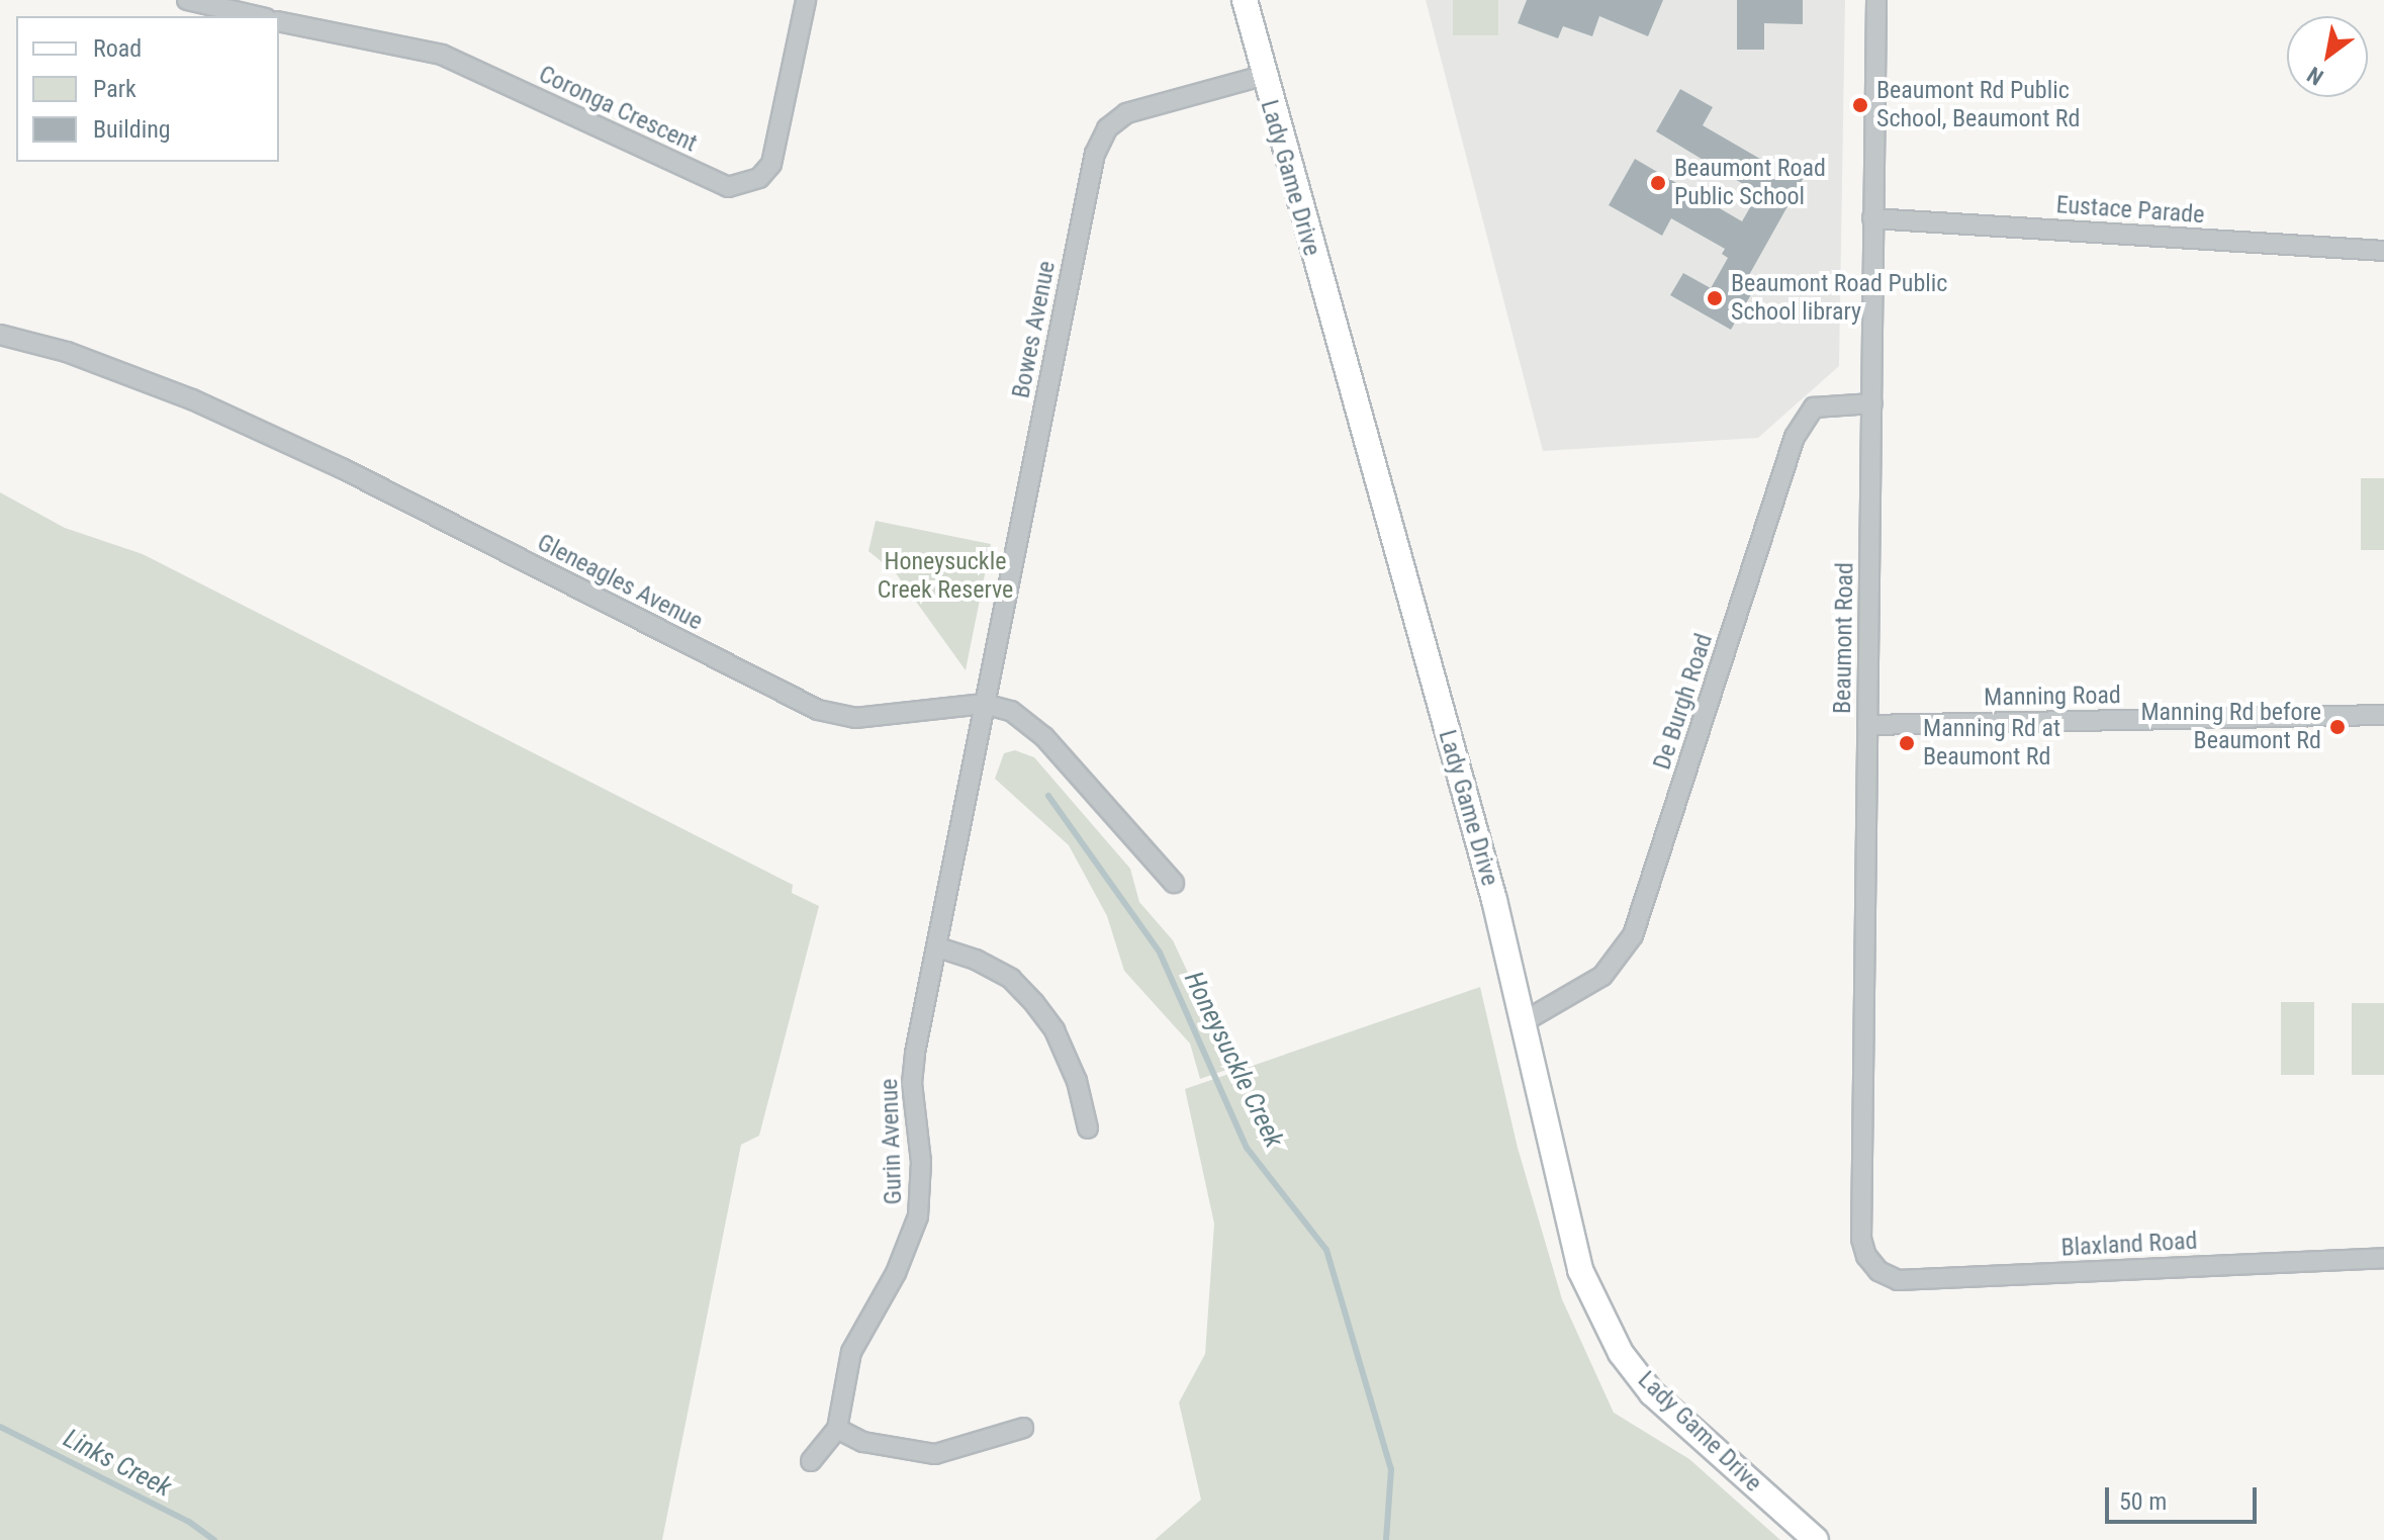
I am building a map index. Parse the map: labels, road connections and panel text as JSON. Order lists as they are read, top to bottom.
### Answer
{
  "streets": {
    "main road": ["Lady Game Drive"],
    "street": [
      "Coronga Crescent",
      "Eustace Parade",
      "Bowes Avenue",
      "Gleneagles Avenue",
      "Beaumont Road",
      "Manning Road",
      "De Burgh Road",
      "Gurin Avenue",
      "Blaxland Road"
    ]
  },
  "crossings": [
    ["Lady Game Drive", "Bowes Avenue"],
    ["Lady Game Drive", "De Burgh Road"],
    ["Eustace Parade", "Beaumont Road"],
    ["Bowes Avenue", "Gleneagles Avenue"],
    ["Bowes Avenue", "Gurin Avenue"],
    ["Gleneagles Avenue", "Gurin Avenue"],
    ["Beaumont Road", "Manning Road"],
    ["Beaumont Road", "De Burgh Road"],
    ["Beaumont Road", "Blaxland Road"]
  ],
  "water": ["Honeysuckle Creek", "Links Creek"],
  "parks": ["Honeysuckle Creek Reserve"],
  "places": [
    "Beaumont Rd Public School, Beaumont Rd",
    "Beaumont Road Public School",
    "Beaumont Road Public School library",
    "Manning Rd before Beaumont Rd",
    "Manning Rd at Beaumont Rd"
  ],
  "legend": ["Road", "Park", "Building"],
  "scale_bar": "50 m",
  "north": "bottom left"
}
